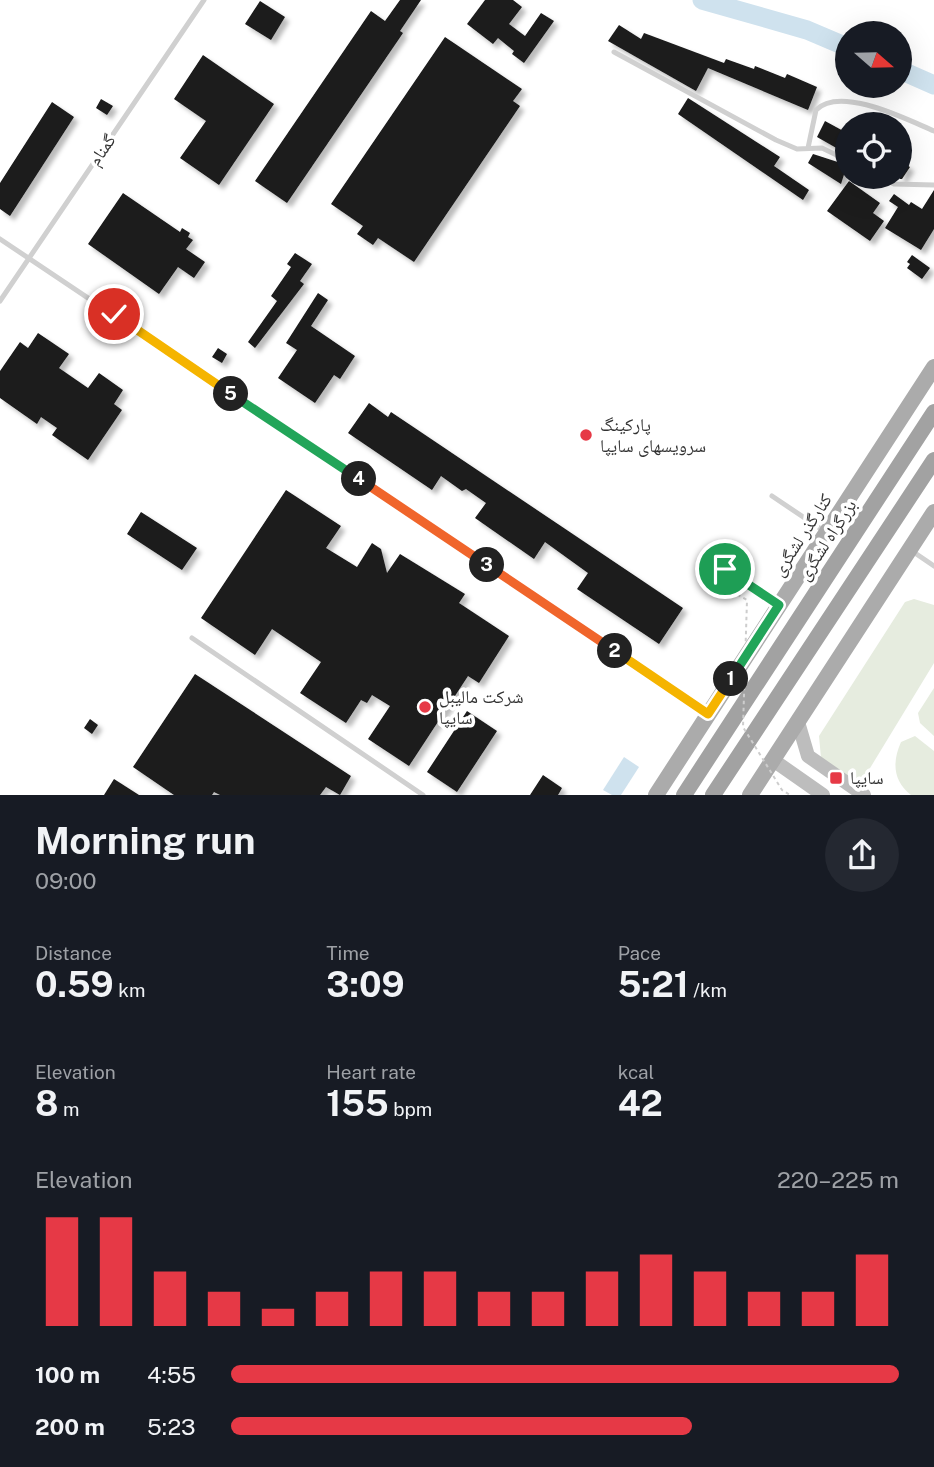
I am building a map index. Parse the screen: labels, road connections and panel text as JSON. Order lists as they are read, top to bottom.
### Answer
{
  "streets": {
    "highway": ["بزرگراه لشگری"],
    "main road": ["کنارگذر لشگری"],
    "lane": ["گمنام"]
  },
  "places": {
    "other": ["پارکینگ سرویسهای سایپا", "شرکت مالیبل سایپا"],
    "transit": ["سایپا"]
  },
  "north": "right",
  "page": {
    "pins": [
      "5",
      "4",
      "3",
      "2",
      "1"
    ],
    "heading": ["Morning run", "09:00"],
    "stats": [
      ["Distance", "0.59 km"],
      ["Time", "3:09"],
      ["Pace", "5:21 /km"],
      ["Elevation", "8 m"],
      ["Heart rate", "155 bpm"],
      ["kcal", "42"]
    ],
    "chart": ["Elevation", "220–225 m"],
    "list": [
      {
        "name": "100 m",
        "note": "4:55"
      },
      {
        "name": "200 m",
        "note": "5:23"
      }
    ]
  }
}
